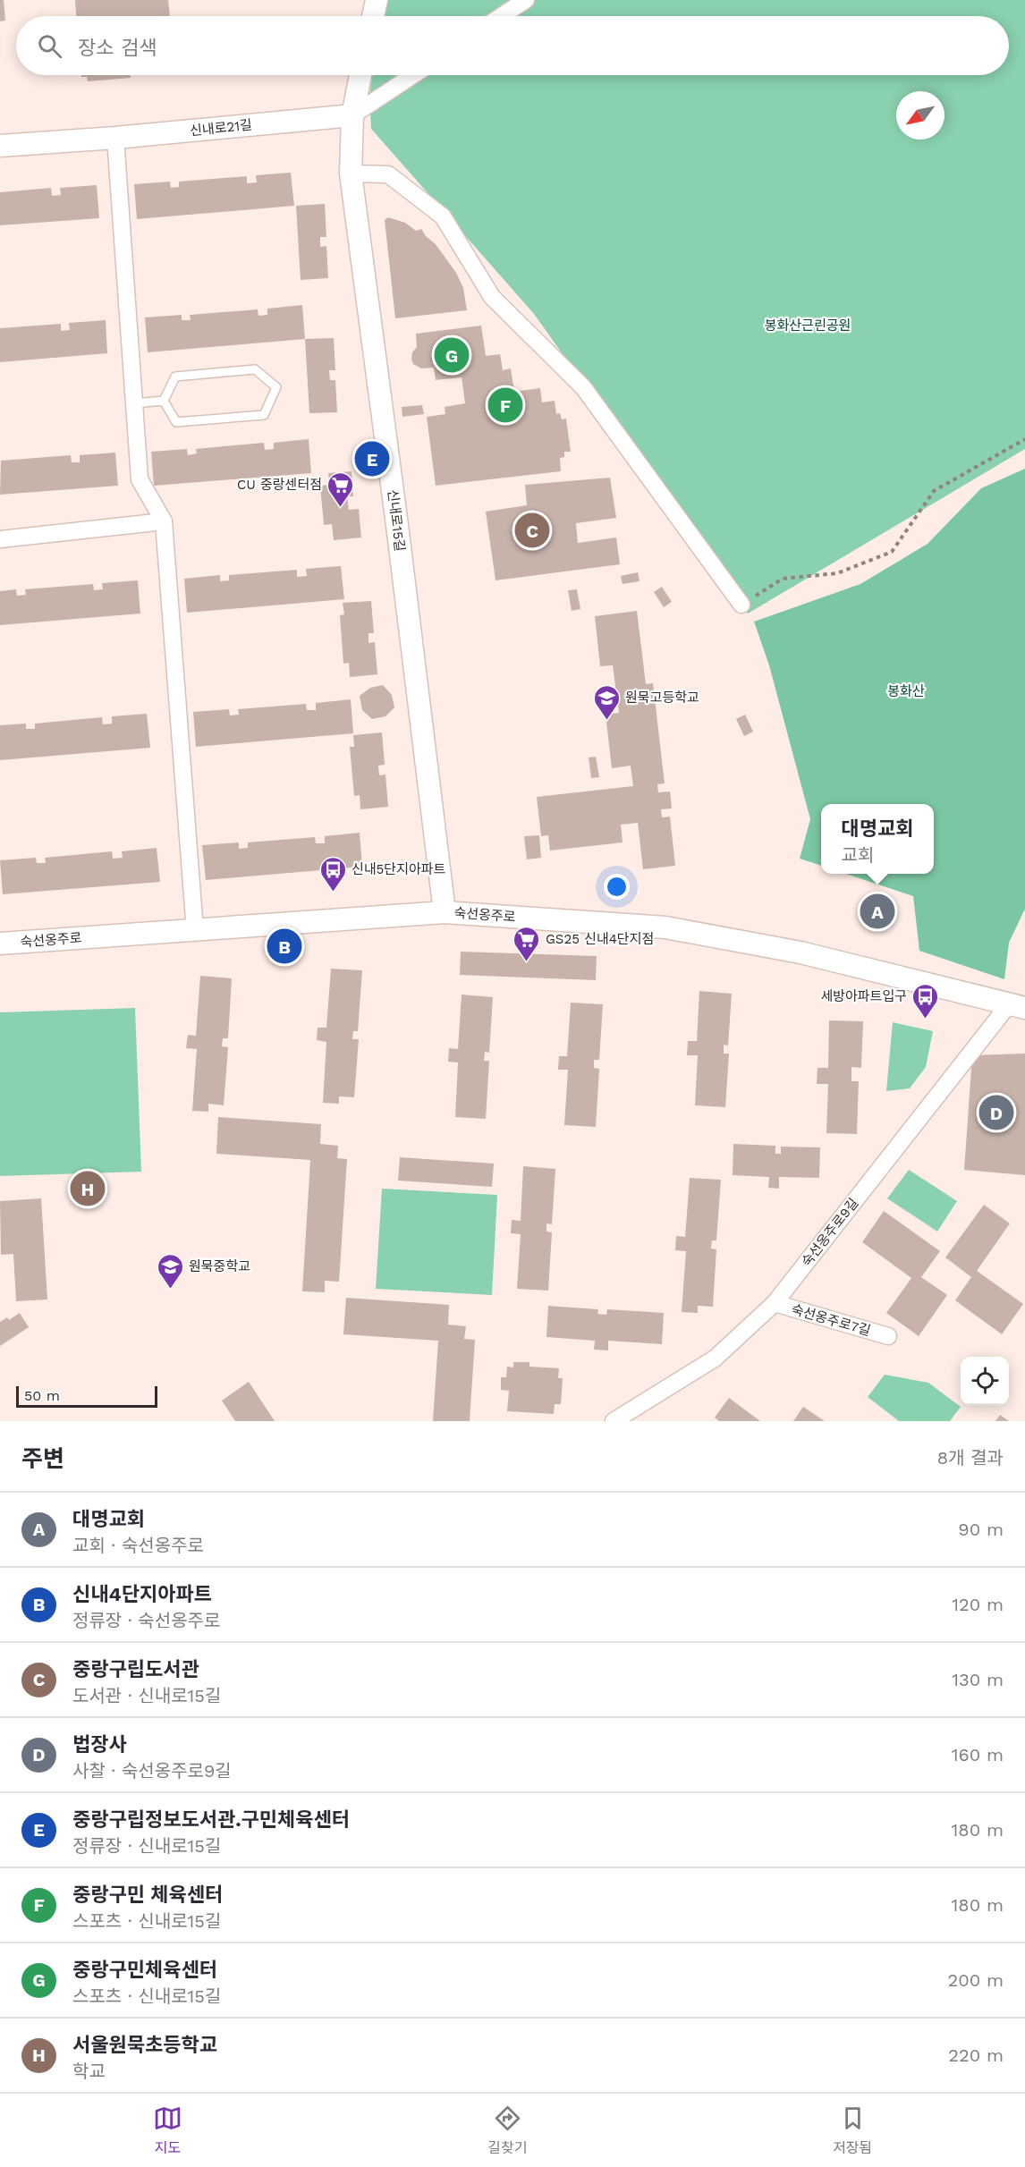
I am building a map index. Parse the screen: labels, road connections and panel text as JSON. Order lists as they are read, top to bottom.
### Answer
{
  "streets": {
    "street": [
      "신내로21길",
      "신내로15길",
      "숙선옹주로",
      "숙선옹주로9길",
      "숙선옹주로7길"
    ]
  },
  "crossings": [
    ["신내로21길", "신내로15길"],
    ["신내로15길", "숙선옹주로"],
    ["숙선옹주로", "숙선옹주로9길"],
    ["숙선옹주로9길", "숙선옹주로7길"]
  ],
  "parks": ["봉화산근린공원", "봉화산"],
  "places": {
    "supermarket": ["CU 중랑센터점", "GS25 신내4단지점"],
    "school or university": ["원묵고등학교", "원묵중학교"],
    "bus stop": ["신내5단지아파트", "세방아파트입구"]
  },
  "scale_bar": "50 m",
  "north": "bottom left",
  "page": {
    "search": "장소 검색",
    "pins": [
      "G",
      "F",
      "E",
      "C",
      "A",
      "B",
      "D",
      "H"
    ],
    "popup": ["대명교회", "교회"],
    "scale": "50 m",
    "heading": ["주변", "8개 결과"],
    "list": [
      {
        "mark": "A",
        "name": "대명교회",
        "note": "교회 · 숙선옹주로",
        "value": "90 m"
      },
      {
        "mark": "B",
        "name": "신내4단지아파트",
        "note": "정류장 · 숙선옹주로",
        "value": "120 m"
      },
      {
        "mark": "C",
        "name": "중랑구립도서관",
        "note": "도서관 · 신내로15길",
        "value": "130 m"
      },
      {
        "mark": "D",
        "name": "법장사",
        "note": "사찰 · 숙선옹주로9길",
        "value": "160 m"
      },
      {
        "mark": "E",
        "name": "중랑구립정보도서관.구민체육센터",
        "note": "정류장 · 신내로15길",
        "value": "180 m"
      },
      {
        "mark": "F",
        "name": "중랑구민 체육센터",
        "note": "스포츠 · 신내로15길",
        "value": "180 m"
      },
      {
        "mark": "G",
        "name": "중랑구민체육센터",
        "note": "스포츠 · 신내로15길",
        "value": "200 m"
      },
      {
        "mark": "H",
        "name": "서울원묵초등학교",
        "note": "학교",
        "value": "220 m"
      }
    ],
    "nav": ["지도", "길찾기", "저장됨"]
  }
}
